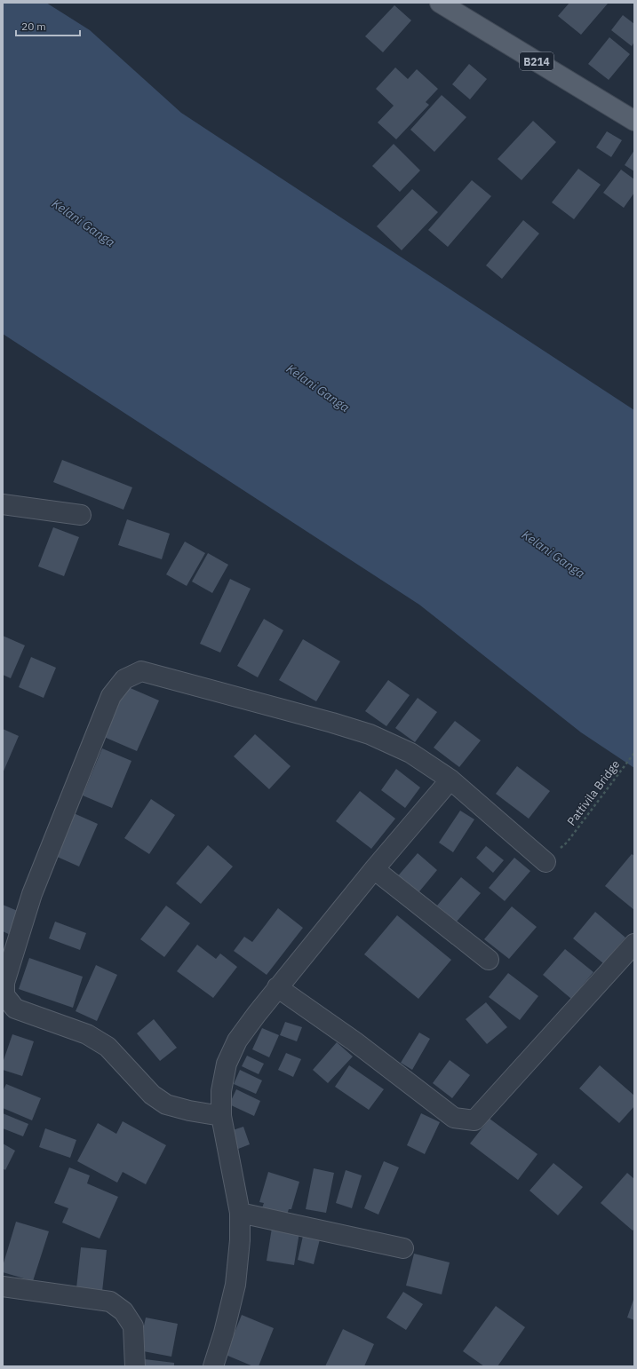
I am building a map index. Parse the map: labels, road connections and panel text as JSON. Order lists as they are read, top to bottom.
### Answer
{
  "streets": {
    "main road": ["B214"],
    "path": ["Pattivila Bridge"]
  },
  "water": ["Kelani Ganga"],
  "scale_bar": "20 m"
}
